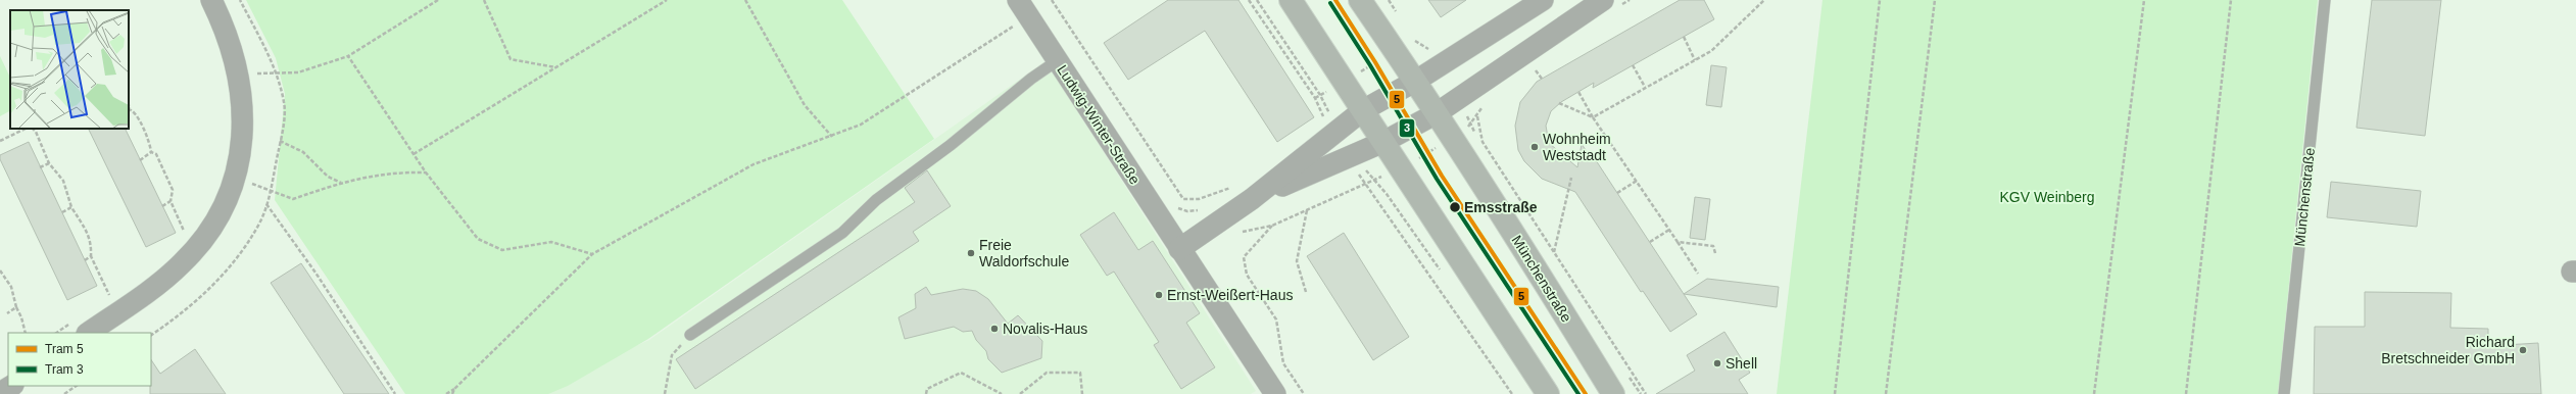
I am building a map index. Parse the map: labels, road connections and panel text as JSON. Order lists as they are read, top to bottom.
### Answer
{
  "streets": {
    "main road": ["Münchenstraße"],
    "street": ["Ludwig-Winter-Straße"]
  },
  "parks": ["KGV Weinberg"],
  "places": [
    "Wohnheim Weststadt",
    "Emsstraße",
    "Freie Waldorfschule",
    "Ernst-Weißert-Haus",
    "Novalis-Haus",
    "Richard Bretschneider GmbH",
    "Shell"
  ],
  "lines": ["tram line 5", "tram line 3"],
  "legend": ["Tram 5", "Tram 3"]
}
